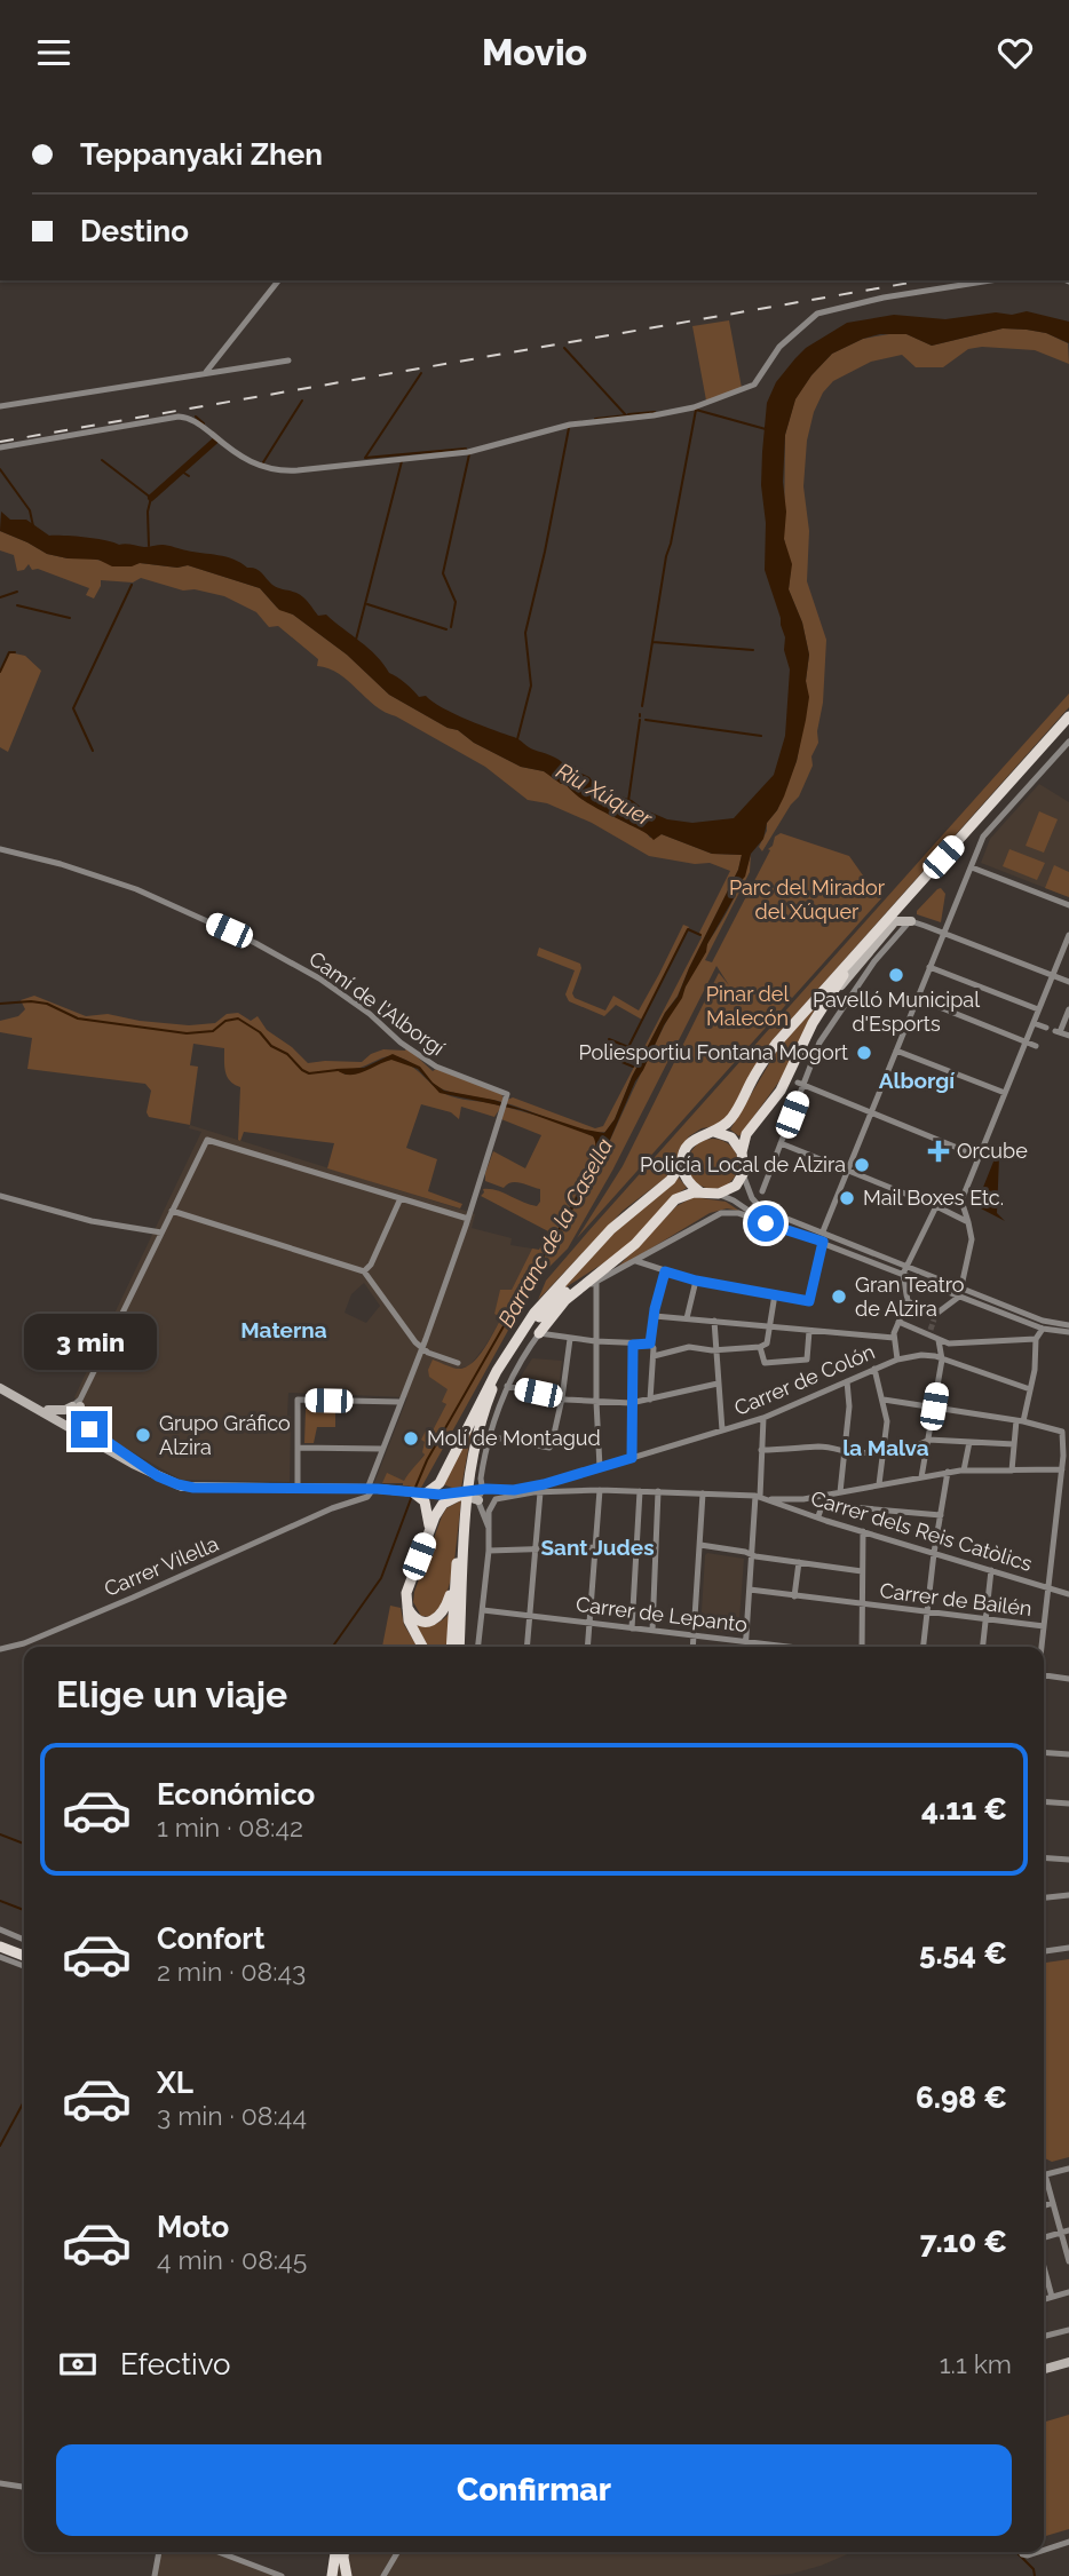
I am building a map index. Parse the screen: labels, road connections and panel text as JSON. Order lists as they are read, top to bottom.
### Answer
{
  "streets": {
    "street": [
      "Camí de l'Alborgí",
      "Carrer de Colón",
      "Carrer dels Reis Catòlics",
      "Carrer Vilella",
      "Carrer de Bailén",
      "Carrer de Lepanto"
    ]
  },
  "districts": [
    "Alborgí",
    "Materna",
    "la Malva",
    "Sant Judes"
  ],
  "water": ["Riu Xúquer", "Barranc de la Casella"],
  "parks": ["Parc del Mirador del Xúquer", "Pinar del Malecón"],
  "places": {
    "other": [
      "Pavelló Municipal d'Esports",
      "Poliesportiu Fontana Mogort",
      "Policía Local de Alzira",
      "Mail Boxes Etc.",
      "Gran Teatro de Alzira",
      "Grupo Gráfico Alzira",
      "Molí de Montagud"
    ],
    "health": ["Orcube"]
  },
  "page": {
    "header": "Movio",
    "banner": ["Teppanyaki Zhen", "Destino"],
    "bubble": "3 min",
    "heading": "Elige un viaje",
    "list": [
      {
        "name": "Económico",
        "note": "1 min · 08:42",
        "value": "4.11 €"
      },
      {
        "name": "Confort",
        "note": "2 min · 08:43",
        "value": "5.54 €"
      },
      {
        "name": "XL",
        "note": "3 min · 08:44",
        "value": "6.98 €"
      },
      {
        "name": "Moto",
        "note": "4 min · 08:45",
        "value": "7.10 €"
      }
    ],
    "pay": ["Efectivo", "1.1 km"],
    "buttons": "Confirmar"
  }
}
